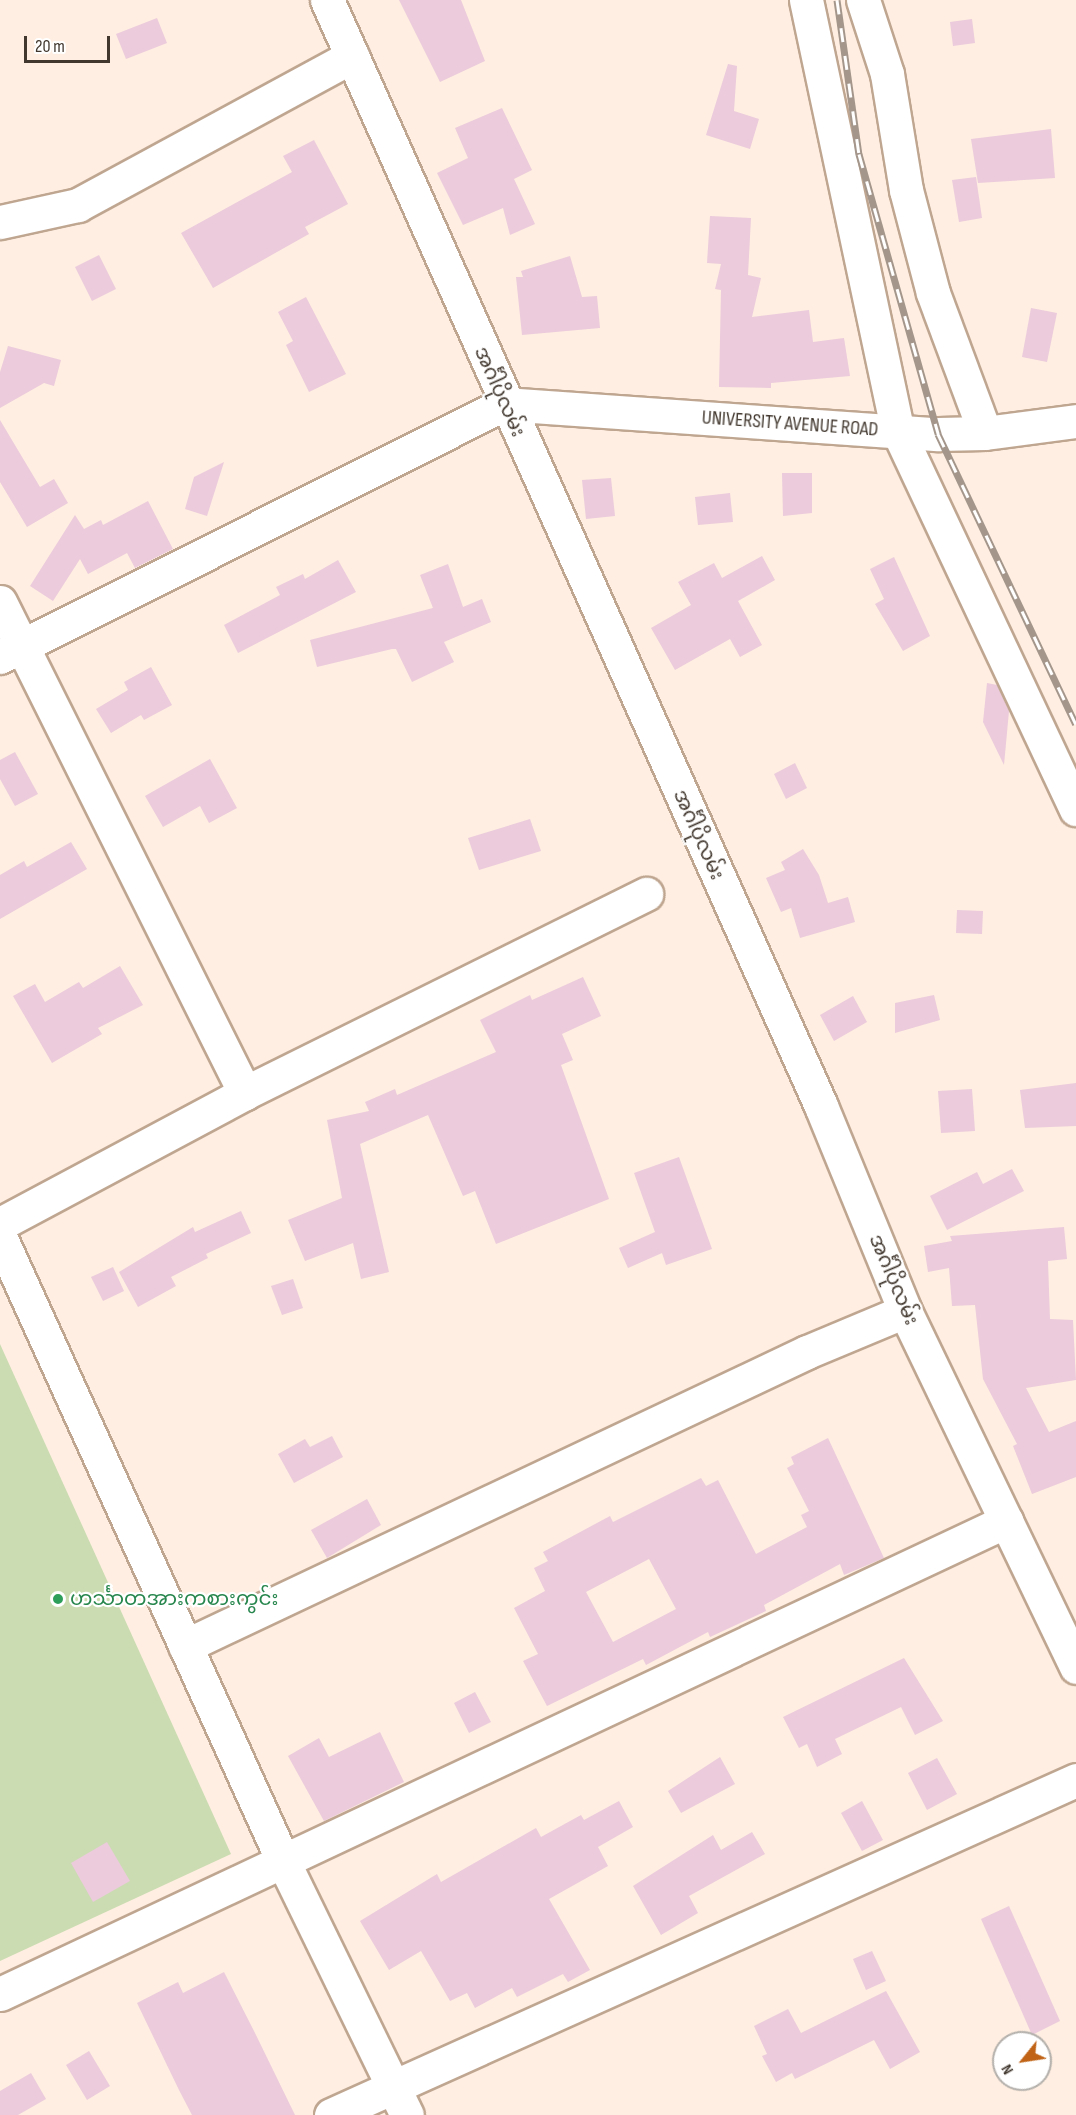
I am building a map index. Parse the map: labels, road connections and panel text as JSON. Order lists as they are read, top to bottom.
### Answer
{
  "streets": {
    "street": ["အင်္ဂါပိုလမ်း", "UNIVERSITY AVENUE ROAD"]
  },
  "crossings": [
    ["အင်္ဂါပိုလမ်း", "UNIVERSITY AVENUE ROAD"]
  ],
  "places": ["ဟင်္သာတအားကစားကွင်း"],
  "scale_bar": "20 m",
  "north": "bottom left"
}
